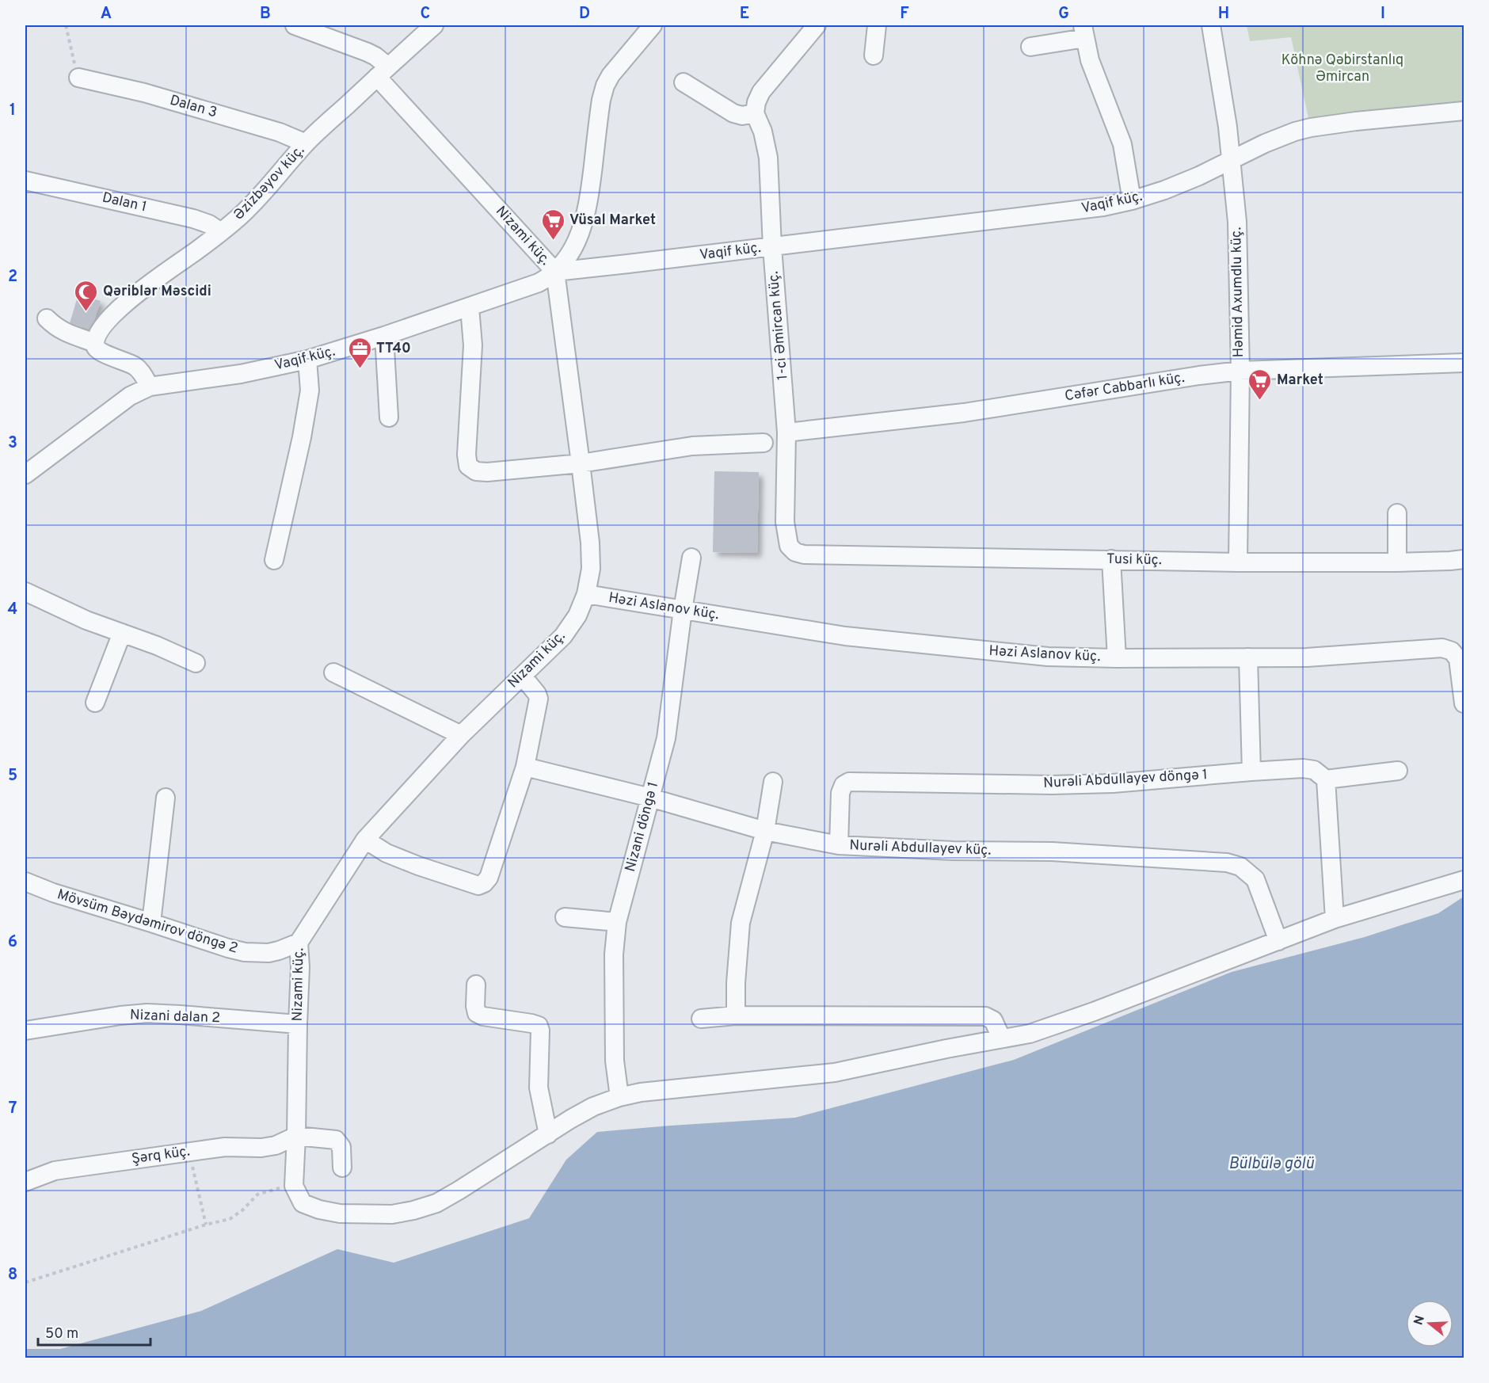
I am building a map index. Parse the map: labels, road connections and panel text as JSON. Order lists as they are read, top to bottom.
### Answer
{
  "streets": {
    "street": [
      "Dalan 3",
      "Əzizbəyov küç.",
      "Dalan 1",
      "Vaqif küç.",
      "Nizami küç.",
      "Həmid Axumdlu küç.",
      "1-ci Əmircan küç.",
      "Cəfər Cabbarlı küç.",
      "Tusi küç.",
      "Həzi Aslanov küç.",
      "Nurəli Abdullayev döngə 1",
      "Nizani döngə 1",
      "Nurəli Abdullayev küç.",
      "Mövsüm Bəydəmirov döngə 2",
      "Nizani dalan 2",
      "Şərq küç."
    ]
  },
  "crossings": [
    ["Dalan 3", "Əzizbəyov küç."],
    ["Əzizbəyov küç.", "Dalan 1"],
    ["Əzizbəyov küç.", "Nizami küç."],
    ["Vaqif küç.", "Nizami küç."],
    ["Vaqif küç.", "Həmid Axumdlu küç."],
    ["Vaqif küç.", "1-ci Əmircan küç."],
    ["Nizami küç.", "Həzi Aslanov küç."],
    ["Nizami küç.", "Mövsüm Bəydəmirov döngə 2"],
    ["Nizami küç.", "Nizani dalan 2"],
    ["Nizami küç.", "Şərq küç."],
    ["Həmid Axumdlu küç.", "Cəfər Cabbarlı küç."],
    ["Həmid Axumdlu küç.", "Tusi küç."],
    ["1-ci Əmircan küç.", "Cəfər Cabbarlı küç."],
    ["1-ci Əmircan küç.", "Tusi küç."],
    ["Həzi Aslanov küç.", "Nizani döngə 1"],
    ["Nurəli Abdullayev döngə 1", "Nurəli Abdullayev küç."],
    ["Nizani döngə 1", "Nurəli Abdullayev küç."]
  ],
  "water": ["Bülbülə gölü"],
  "parks": ["Köhnə Qəbirstanlıq Əmircan"],
  "places": {
    "supermarket": ["Vüsal Market", "Market"],
    "mosque": ["Qəriblər Məscidi"],
    "office": ["TT40"]
  },
  "scale_bar": "50 m",
  "north": "left",
  "grid": {
    "columns": [
      "A",
      "B",
      "C",
      "D",
      "E",
      "F",
      "G",
      "H",
      "I"
    ],
    "rows": [
      "1",
      "2",
      "3",
      "4",
      "5",
      "6",
      "7",
      "8"
    ]
  }
}
